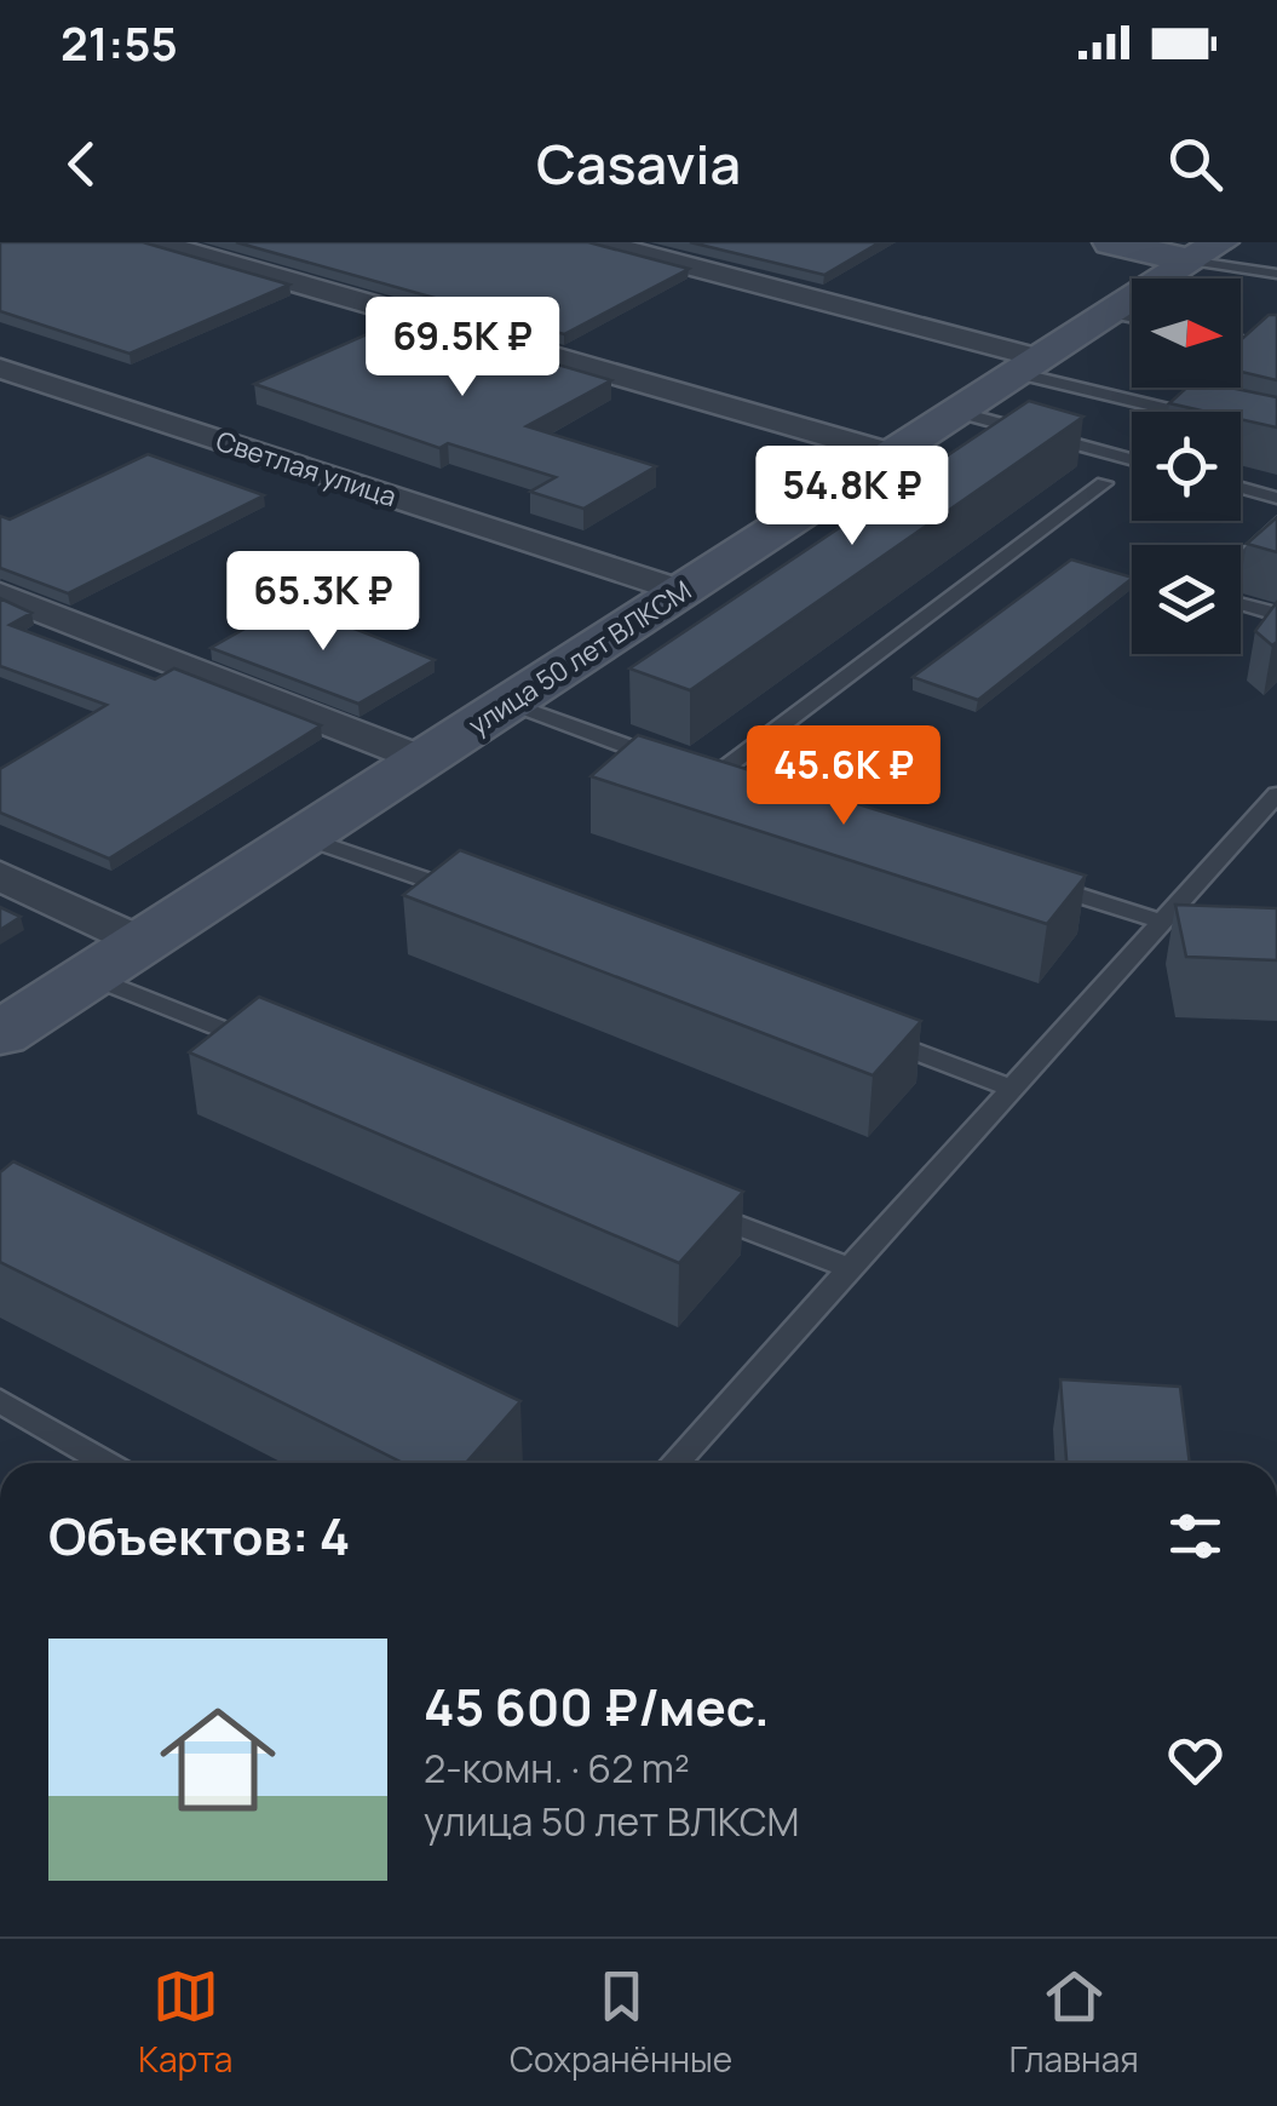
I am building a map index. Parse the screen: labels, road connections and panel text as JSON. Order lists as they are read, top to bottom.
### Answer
{
  "streets": {
    "main road": ["улица 50 лет ВЛКСМ"],
    "street": ["Светлая улица"]
  },
  "crossings": [
    ["Светлая улица", "улица 50 лет ВЛКСМ"]
  ],
  "north": "right",
  "page": {
    "status": "21:55",
    "header": "Casavia",
    "price": [
      "69.5K ₽",
      "54.8K ₽",
      "65.3K ₽",
      "45.6K ₽"
    ],
    "heading": "Объектов: 4",
    "list": [
      {
        "name": "45 600 ₽/мес.",
        "note": "2-комн. · 62 m² · улица 50 лет ВЛКСМ"
      }
    ],
    "tabs": ["Карта", "Сохранённые", "Главная"]
  }
}
